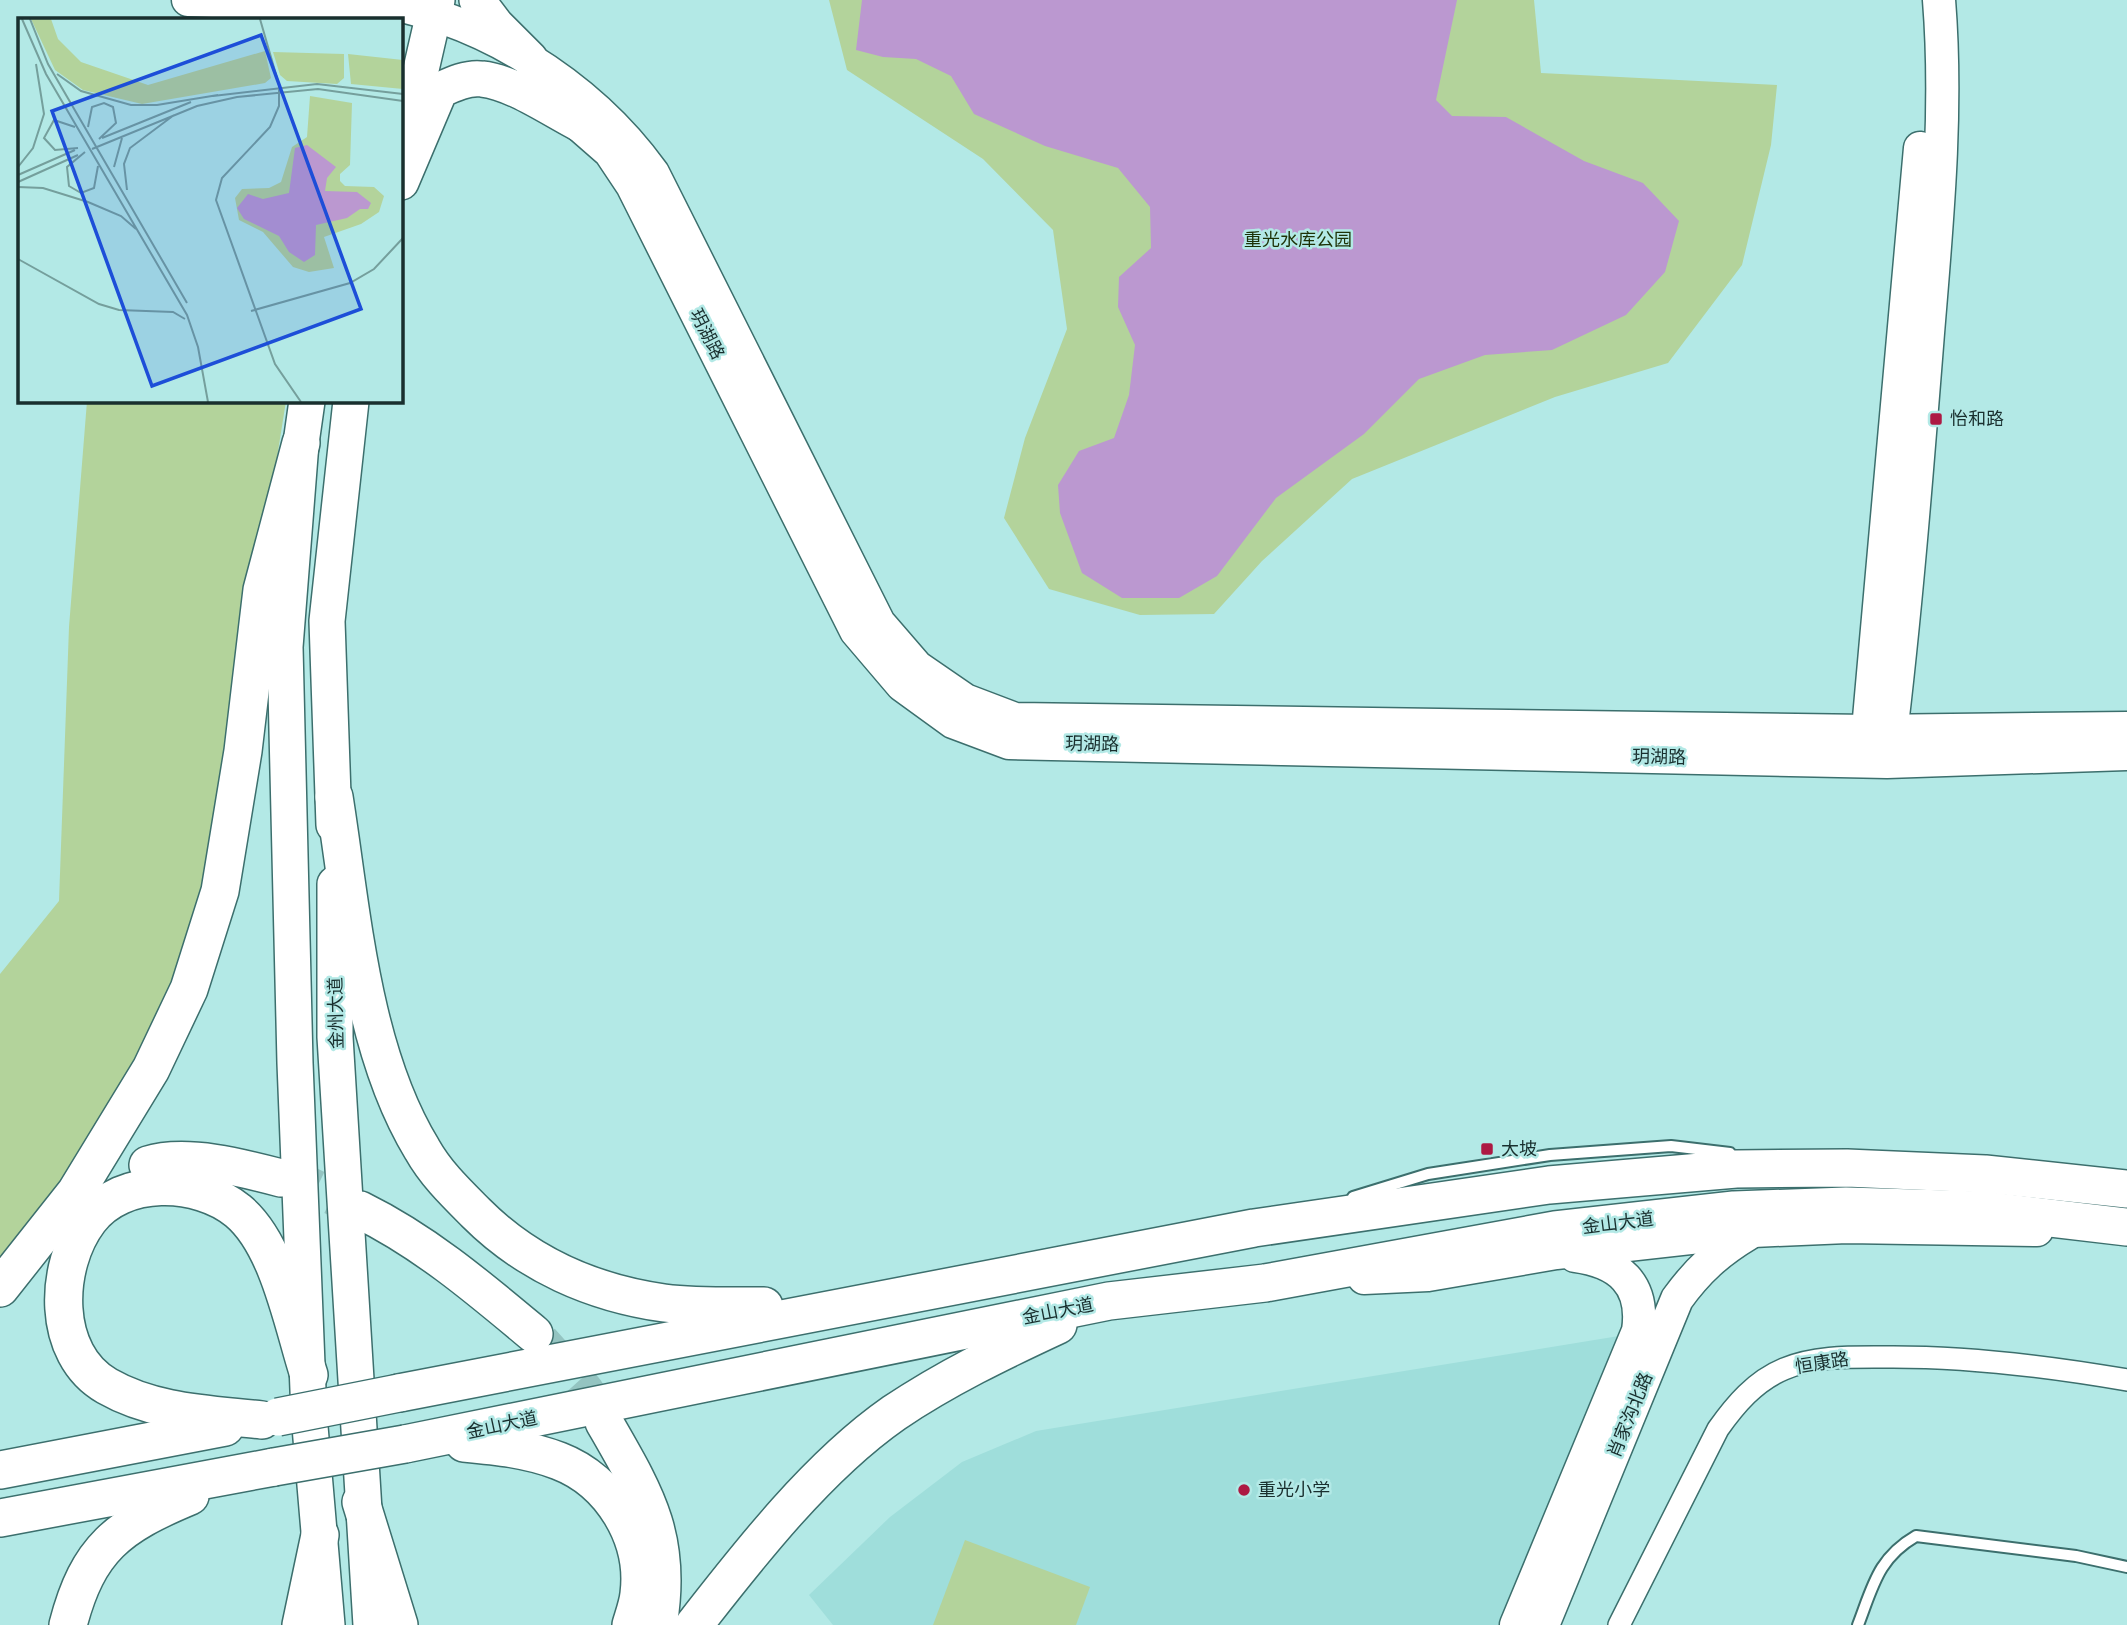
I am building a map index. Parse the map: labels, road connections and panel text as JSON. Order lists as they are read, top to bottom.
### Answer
{
  "streets": {
    "highway": ["金山大道"],
    "main road": ["玥湖路", "金州大道", "肖家沟北路"],
    "street": ["恒康路"]
  },
  "parks": ["重光水库公园"],
  "places": {
    "transit": ["怡和路", "大坡"],
    "other": ["重光小学"]
  }
}
